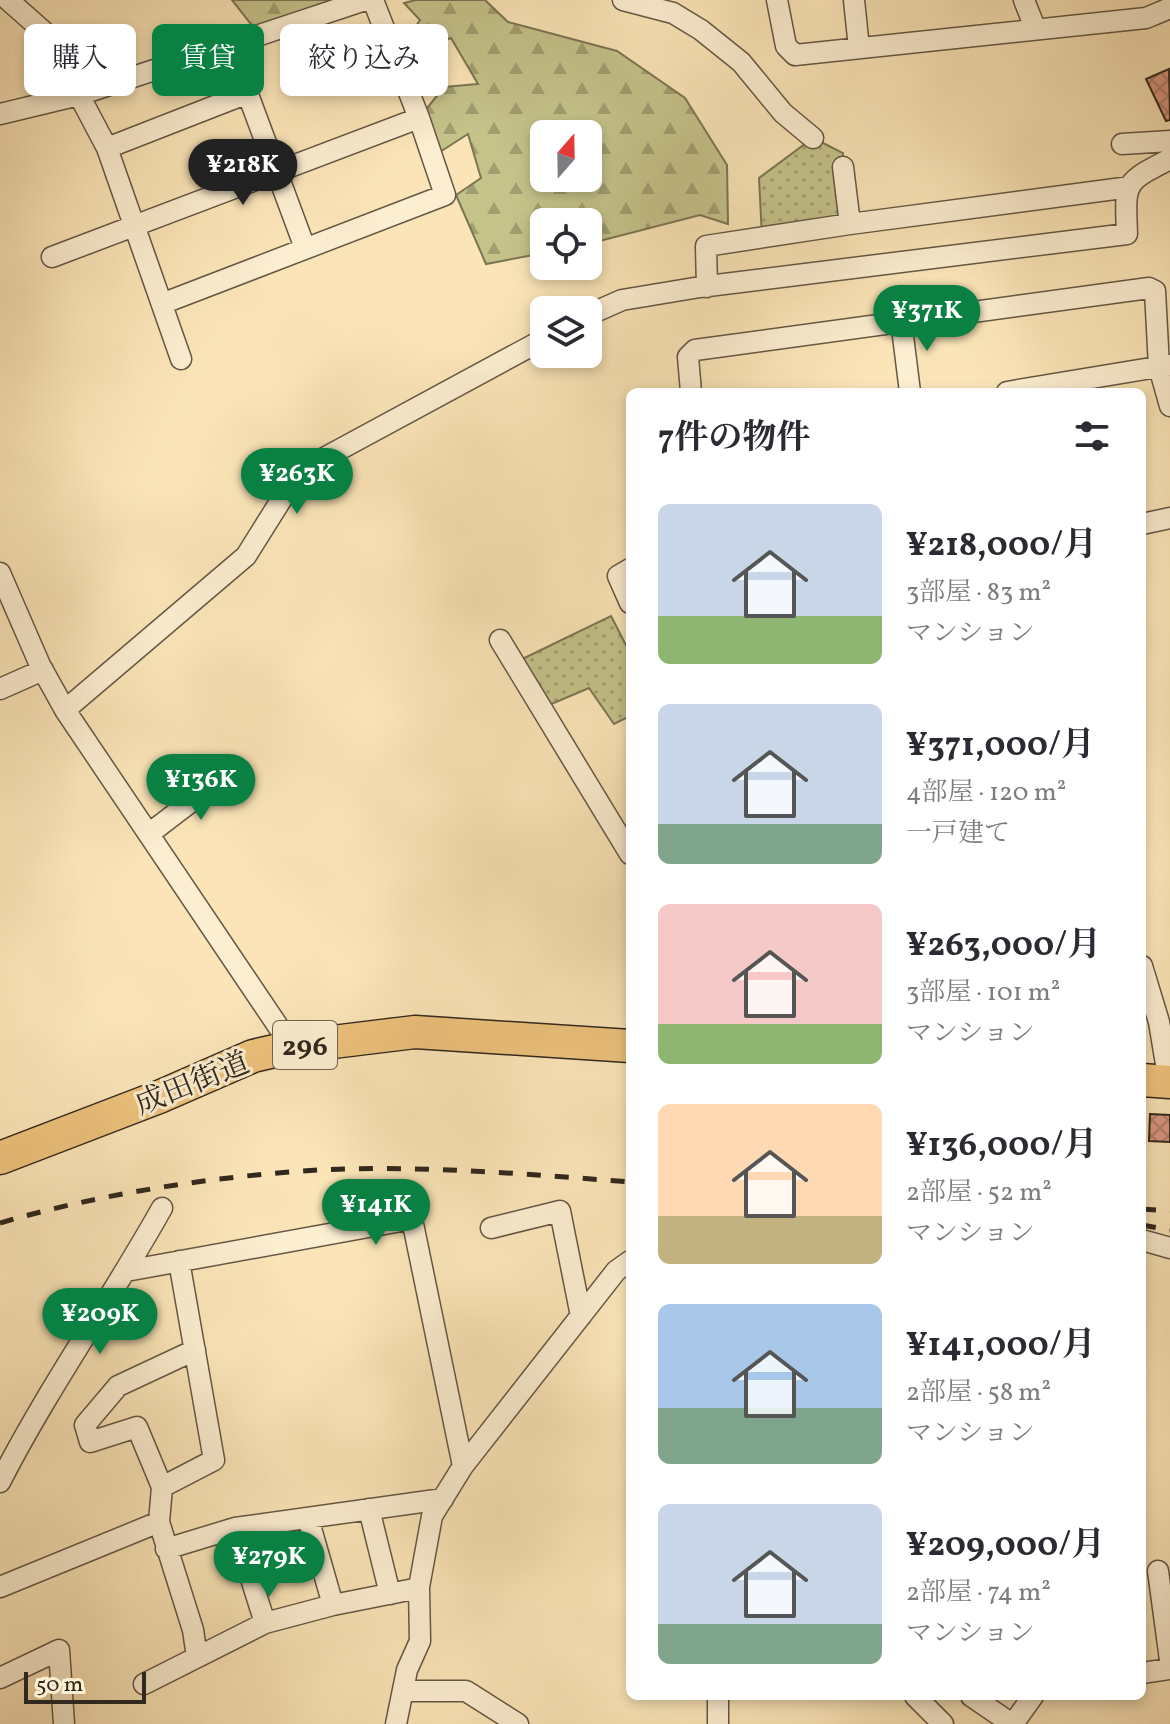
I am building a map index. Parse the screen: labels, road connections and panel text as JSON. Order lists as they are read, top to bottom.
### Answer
{
  "streets": {
    "highway": ["296", "成田街道"]
  },
  "scale_bar": "50 m",
  "north": "top",
  "page": {
    "chip": ["購入", "賃貸", "絞り込み"],
    "price": [
      "¥218K",
      "¥371K",
      "¥263K",
      "¥136K",
      "¥141K",
      "¥209K",
      "¥279K"
    ],
    "heading": "7件の物件",
    "list": [
      {
        "name": "¥218,000/月",
        "note": "3部屋 · 83 m² · マンション"
      },
      {
        "name": "¥371,000/月",
        "note": "4部屋 · 120 m² · 一戸建て"
      },
      {
        "name": "¥263,000/月",
        "note": "3部屋 · 101 m² · マンション"
      },
      {
        "name": "¥136,000/月",
        "note": "2部屋 · 52 m² · マンション"
      },
      {
        "name": "¥141,000/月",
        "note": "2部屋 · 58 m² · マンション"
      },
      {
        "name": "¥209,000/月",
        "note": "2部屋 · 74 m² · マンション"
      }
    ],
    "scale": "50 m"
  }
}
